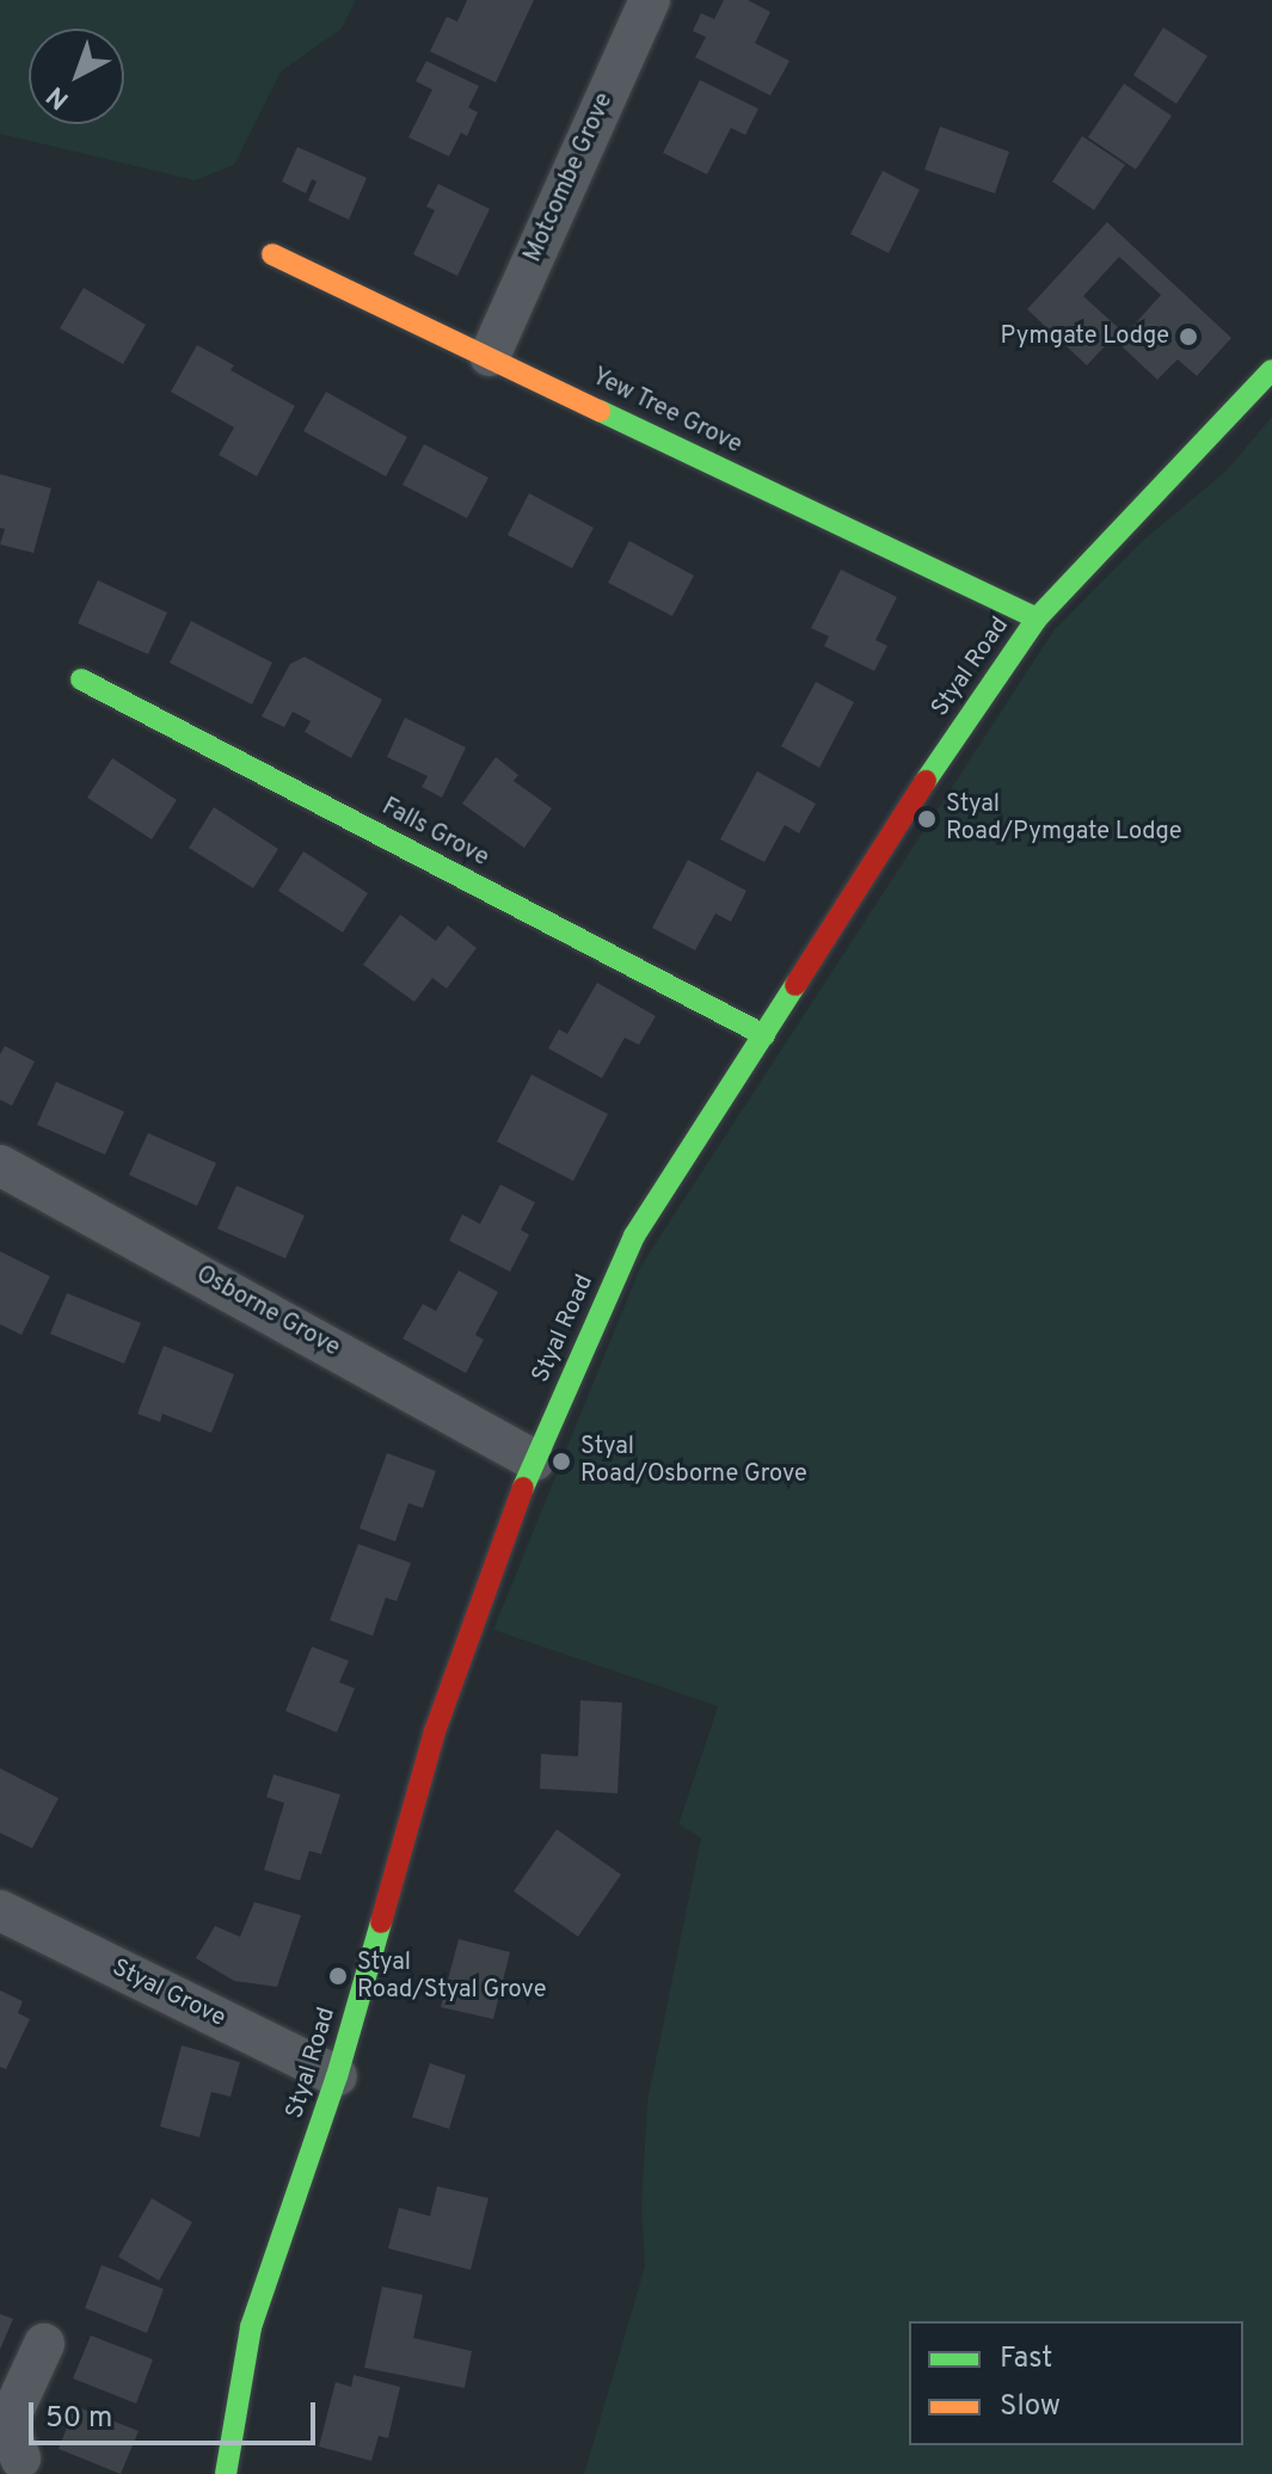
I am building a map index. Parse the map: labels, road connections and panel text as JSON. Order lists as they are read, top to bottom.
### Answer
{
  "streets": {
    "main road": ["Yew Tree Grove", "Styal Road", "Falls Grove"],
    "street": ["Motcombe Grove", "Osborne Grove", "Styal Grove"]
  },
  "crossings": [
    ["Motcombe Grove", "Yew Tree Grove"],
    ["Yew Tree Grove", "Styal Road"],
    ["Styal Road", "Falls Grove"],
    ["Styal Road", "Osborne Grove"],
    ["Styal Road", "Styal Grove"]
  ],
  "places": [
    "Pymgate Lodge",
    "Styal Road/Pymgate Lodge",
    "Styal Road/Osborne Grove",
    "Styal Road/Styal Grove"
  ],
  "legend": ["Fast", "Slow"],
  "scale_bar": "50 m",
  "north": "bottom left"
}
